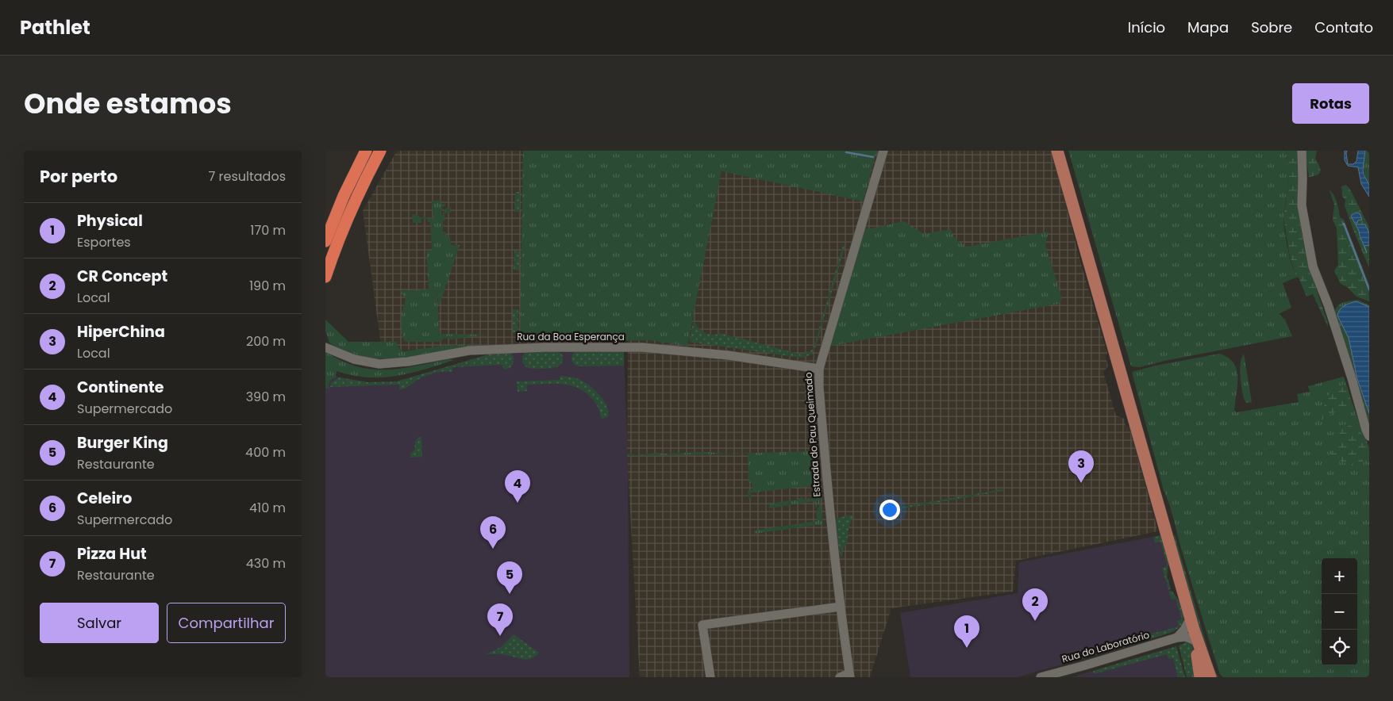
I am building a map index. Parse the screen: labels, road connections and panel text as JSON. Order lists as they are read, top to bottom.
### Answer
{
  "streets": {
    "street": ["Rua da Boa Esperança", "Estrada do Pau Queimado", "Rua do Laboratório"]
  },
  "crossings": [
    ["Rua da Boa Esperança", "Estrada do Pau Queimado"]
  ],
  "page": {
    "header": "Pathlet",
    "nav": [
      "Início",
      "Mapa",
      "Sobre",
      "Contato"
    ],
    "title": "Onde estamos",
    "buttons": [
      "Rotas",
      ["Salvar", "Compartilhar"]
    ],
    "heading": ["Por perto", "7 resultados"],
    "list": [
      {
        "mark": "1",
        "name": "Physical",
        "note": "Esportes",
        "value": "170 m"
      },
      {
        "mark": "2",
        "name": "CR Concept",
        "note": "Local",
        "value": "190 m"
      },
      {
        "mark": "3",
        "name": "HiperChina",
        "note": "Local",
        "value": "200 m"
      },
      {
        "mark": "4",
        "name": "Continente",
        "note": "Supermercado",
        "value": "390 m"
      },
      {
        "mark": "5",
        "name": "Burger King",
        "note": "Restaurante",
        "value": "400 m"
      },
      {
        "mark": "6",
        "name": "Celeiro",
        "note": "Supermercado",
        "value": "410 m"
      },
      {
        "mark": "7",
        "name": "Pizza Hut",
        "note": "Restaurante",
        "value": "430 m"
      }
    ],
    "pins": [
      "3",
      "4",
      "6",
      "5",
      "2",
      "7",
      "1"
    ],
    "map_buttons": ["+", "−"]
  }
}
